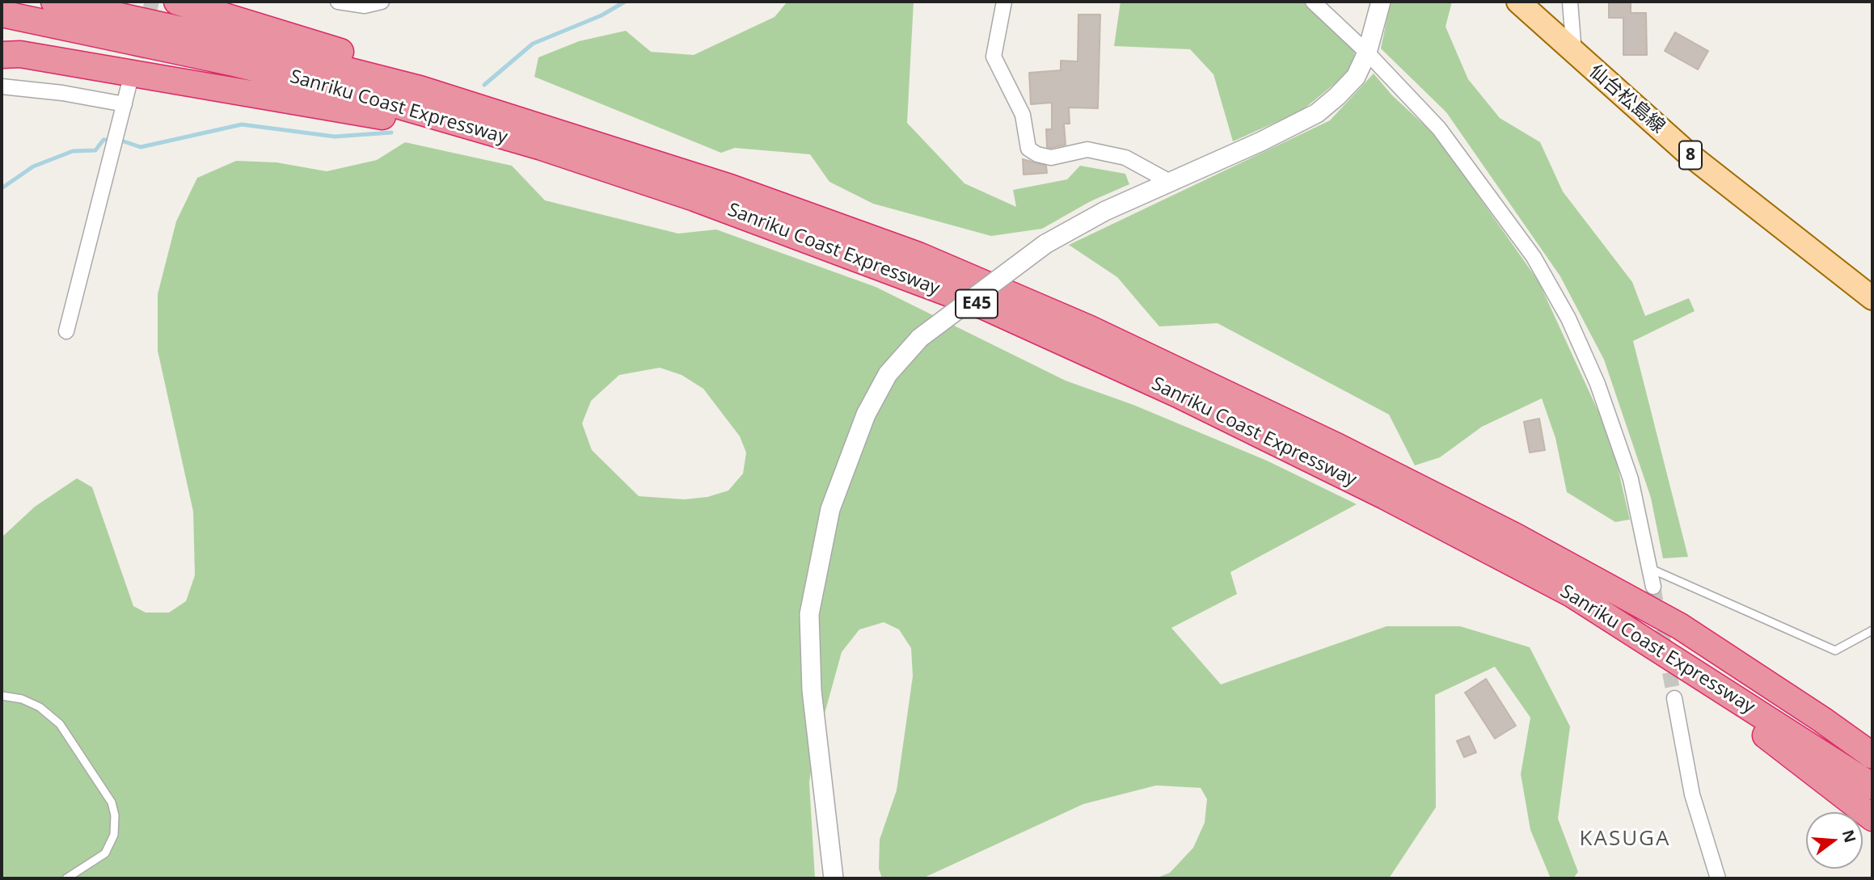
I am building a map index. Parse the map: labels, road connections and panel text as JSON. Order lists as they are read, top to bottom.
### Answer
{
  "streets": {
    "highway": ["Sanriku Coast Expressway", "E45"],
    "main road": ["仙台松島線", "8"]
  },
  "districts": ["KASUGA"],
  "north": "right"
}
